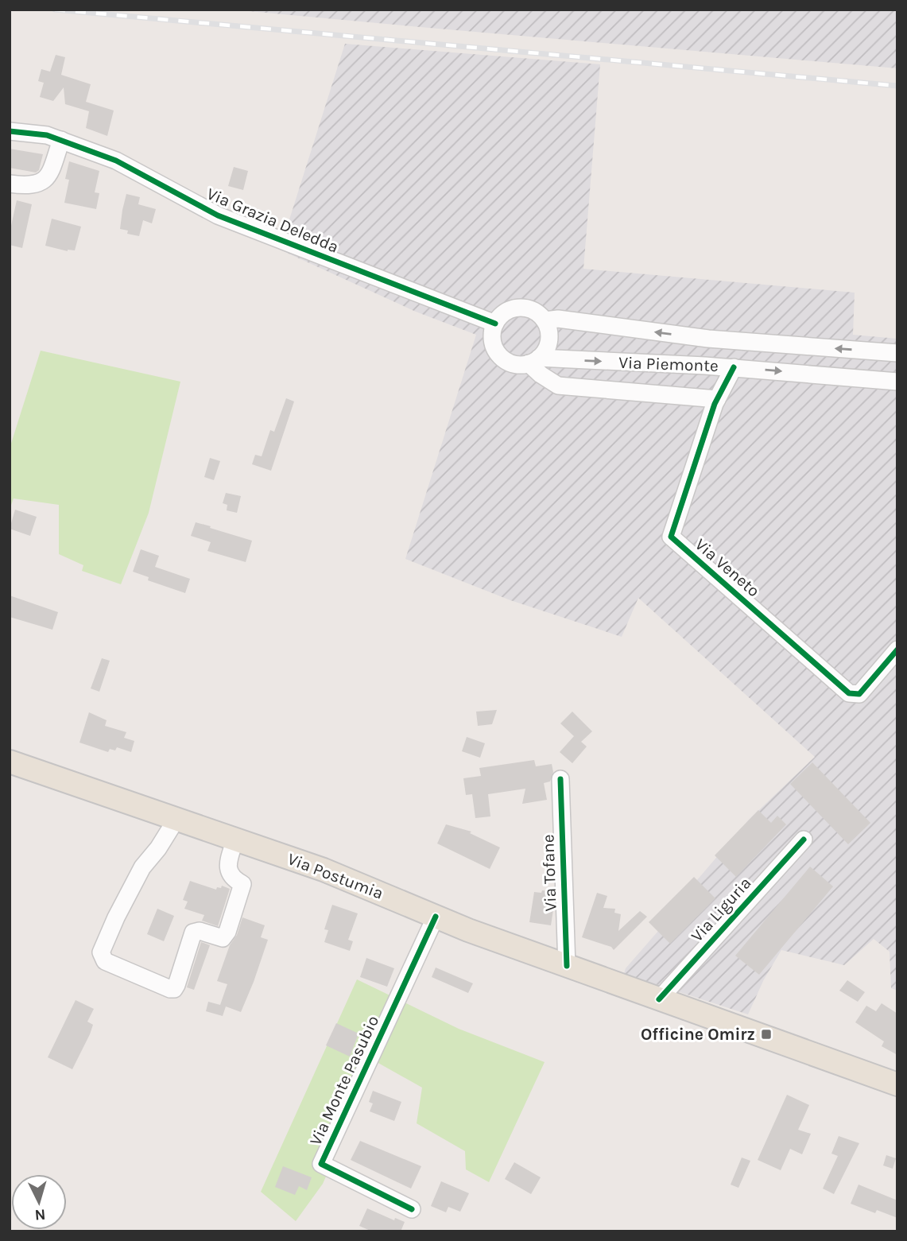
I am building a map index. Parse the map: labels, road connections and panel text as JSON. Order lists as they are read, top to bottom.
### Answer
{
  "streets": {
    "main road": ["Via Postumia"],
    "street": [
      "Via Grazia Deledda",
      "Via Piemonte",
      "Via Veneto",
      "Via Tofane",
      "Via Liguria",
      "Via Monte Pasubio"
    ]
  },
  "crossings": [
    ["Via Grazia Deledda", "Via Piemonte"],
    ["Via Piemonte", "Via Veneto"],
    ["Via Tofane", "Via Postumia"],
    ["Via Postumia", "Via Liguria"],
    ["Via Postumia", "Via Monte Pasubio"]
  ],
  "places": {
    "transit": ["Officine Omirz"]
  },
  "north": "bottom"
}
